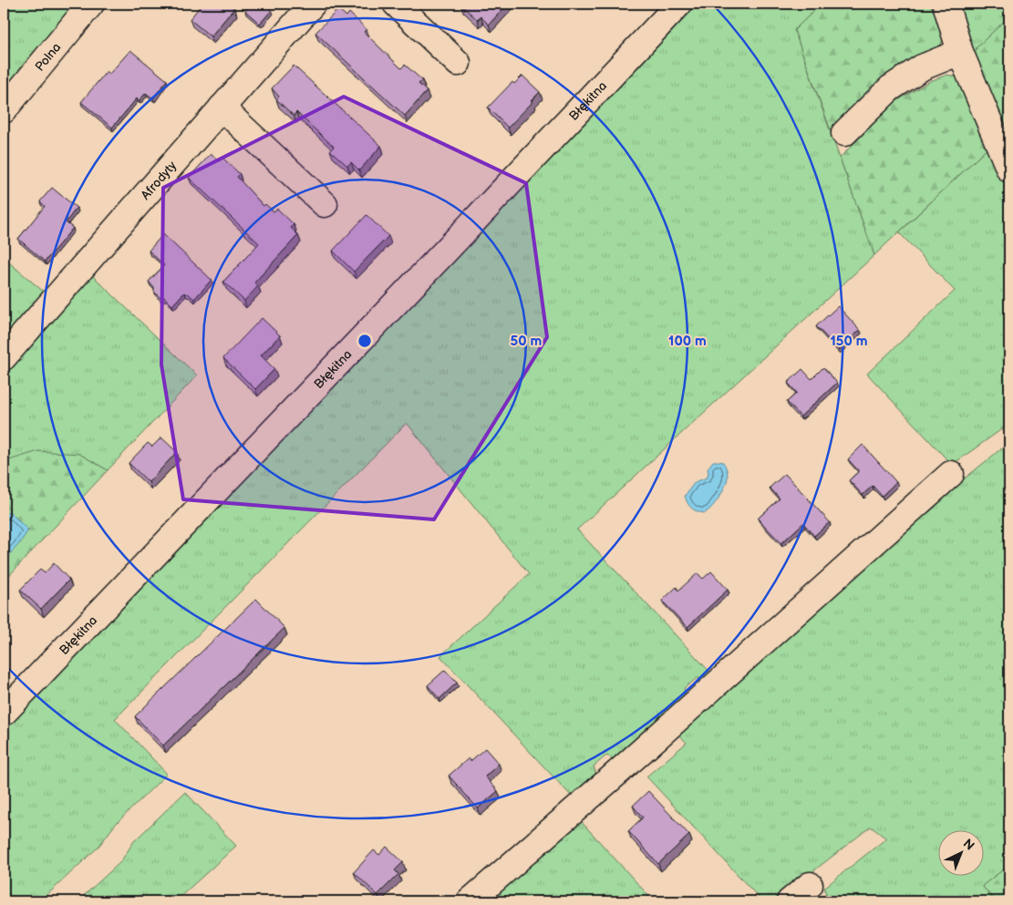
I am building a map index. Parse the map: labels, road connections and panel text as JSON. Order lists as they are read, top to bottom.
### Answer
{
  "streets": {
    "street": ["Polna", "Błękitna", "Afrodyty"]
  },
  "north": "top right",
  "rings": ["50 m", "100 m", "150 m"]
}
